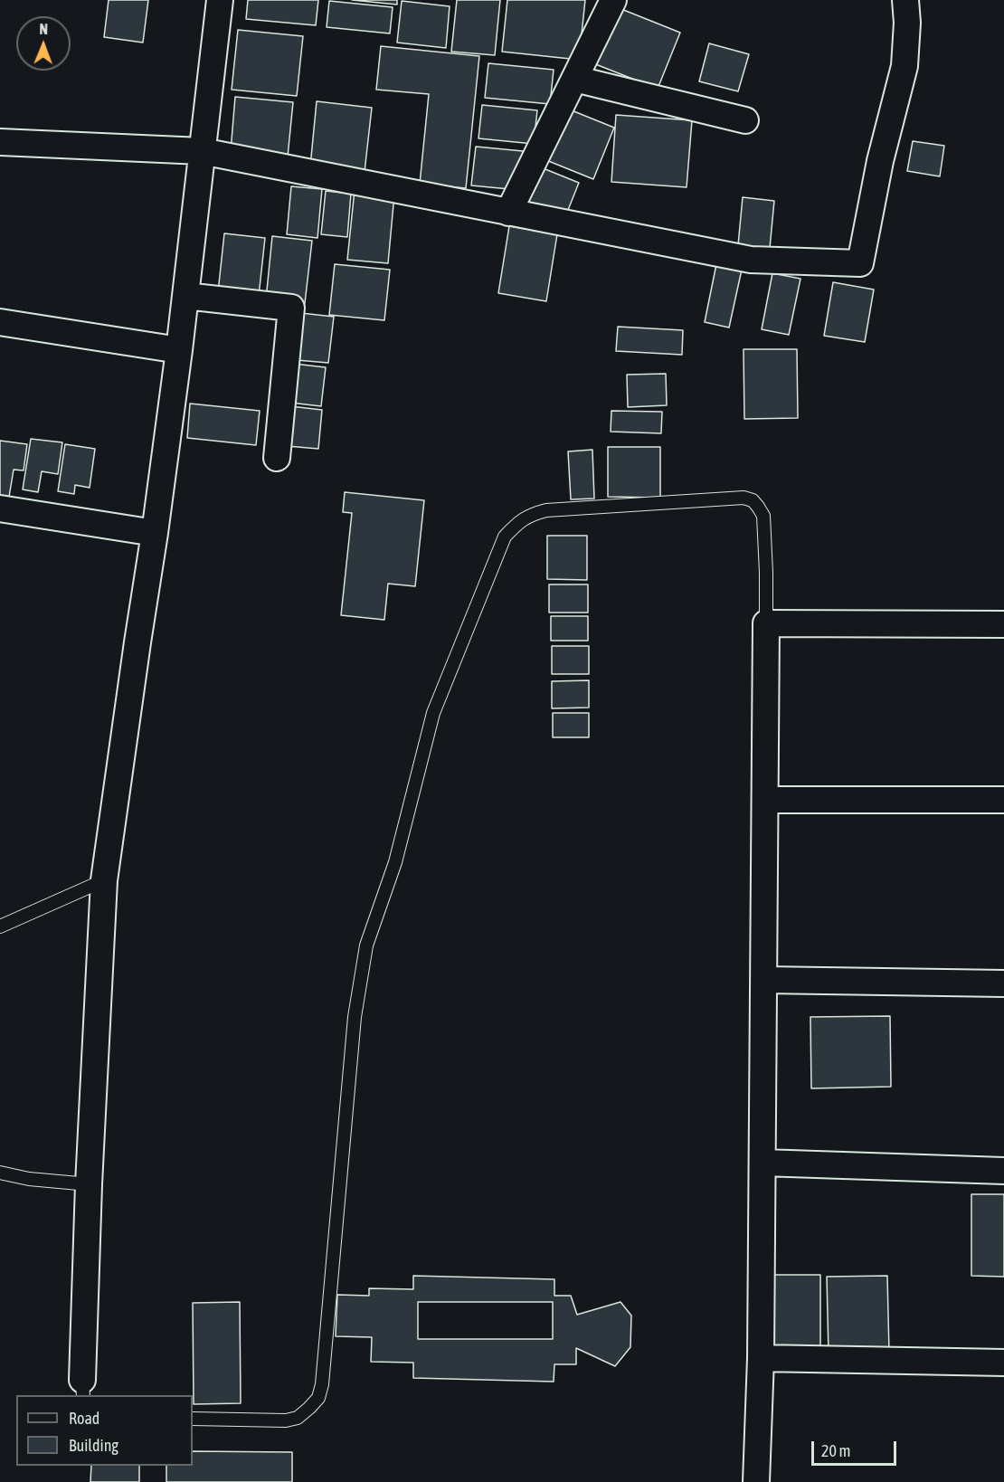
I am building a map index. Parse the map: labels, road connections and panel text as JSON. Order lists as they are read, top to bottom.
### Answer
{
  "legend": ["Road", "Building"],
  "scale_bar": "20 m",
  "north": "top"
}
